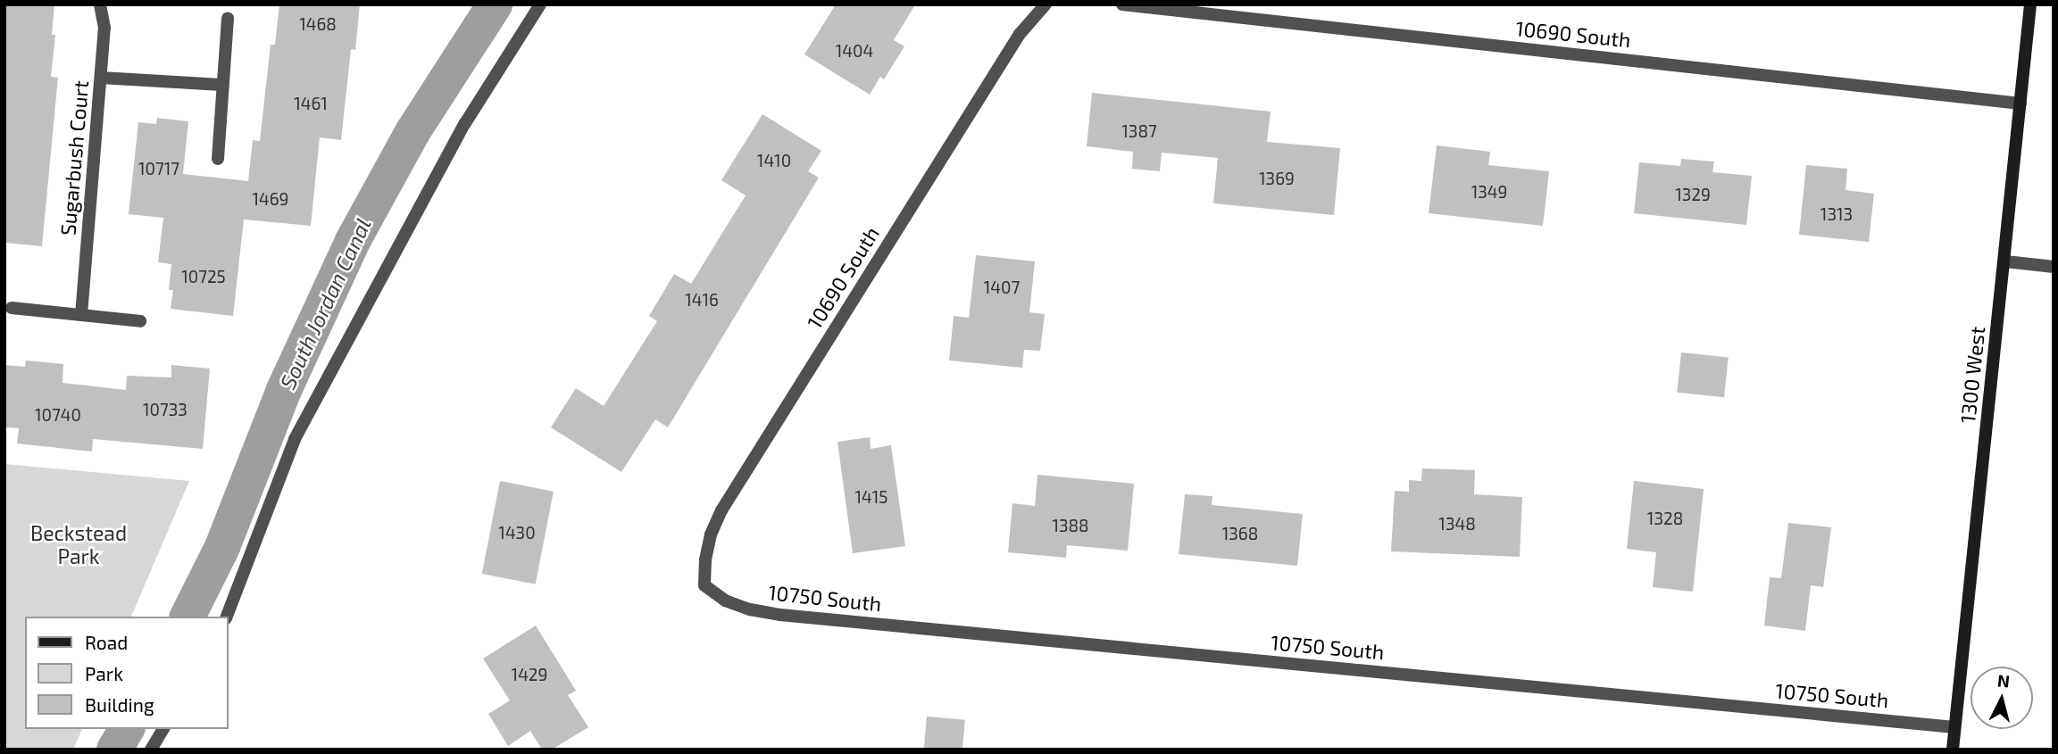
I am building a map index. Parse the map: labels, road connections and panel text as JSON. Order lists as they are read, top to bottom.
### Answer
{
  "streets": {
    "street": [
      "10690 South",
      "Sugarbush Court",
      "1300 West",
      "10750 South"
    ]
  },
  "crossings": [
    ["10690 South", "1300 West"],
    ["10690 South", "10750 South"],
    ["1300 West", "10750 South"]
  ],
  "water": ["South Jordan Canal"],
  "parks": ["Beckstead Park"],
  "house_numbers": [
    "1468",
    "1404",
    "1461",
    "1387",
    "1410",
    "10717",
    "1369",
    "1349",
    "1329",
    "1469",
    "1313",
    "10725",
    "1407",
    "1416",
    "10733",
    "10740",
    "1415",
    "1328",
    "1348",
    "1388",
    "1430",
    "1368",
    "1429"
  ],
  "legend": ["Road", "Park", "Building"],
  "north": "top"
}
